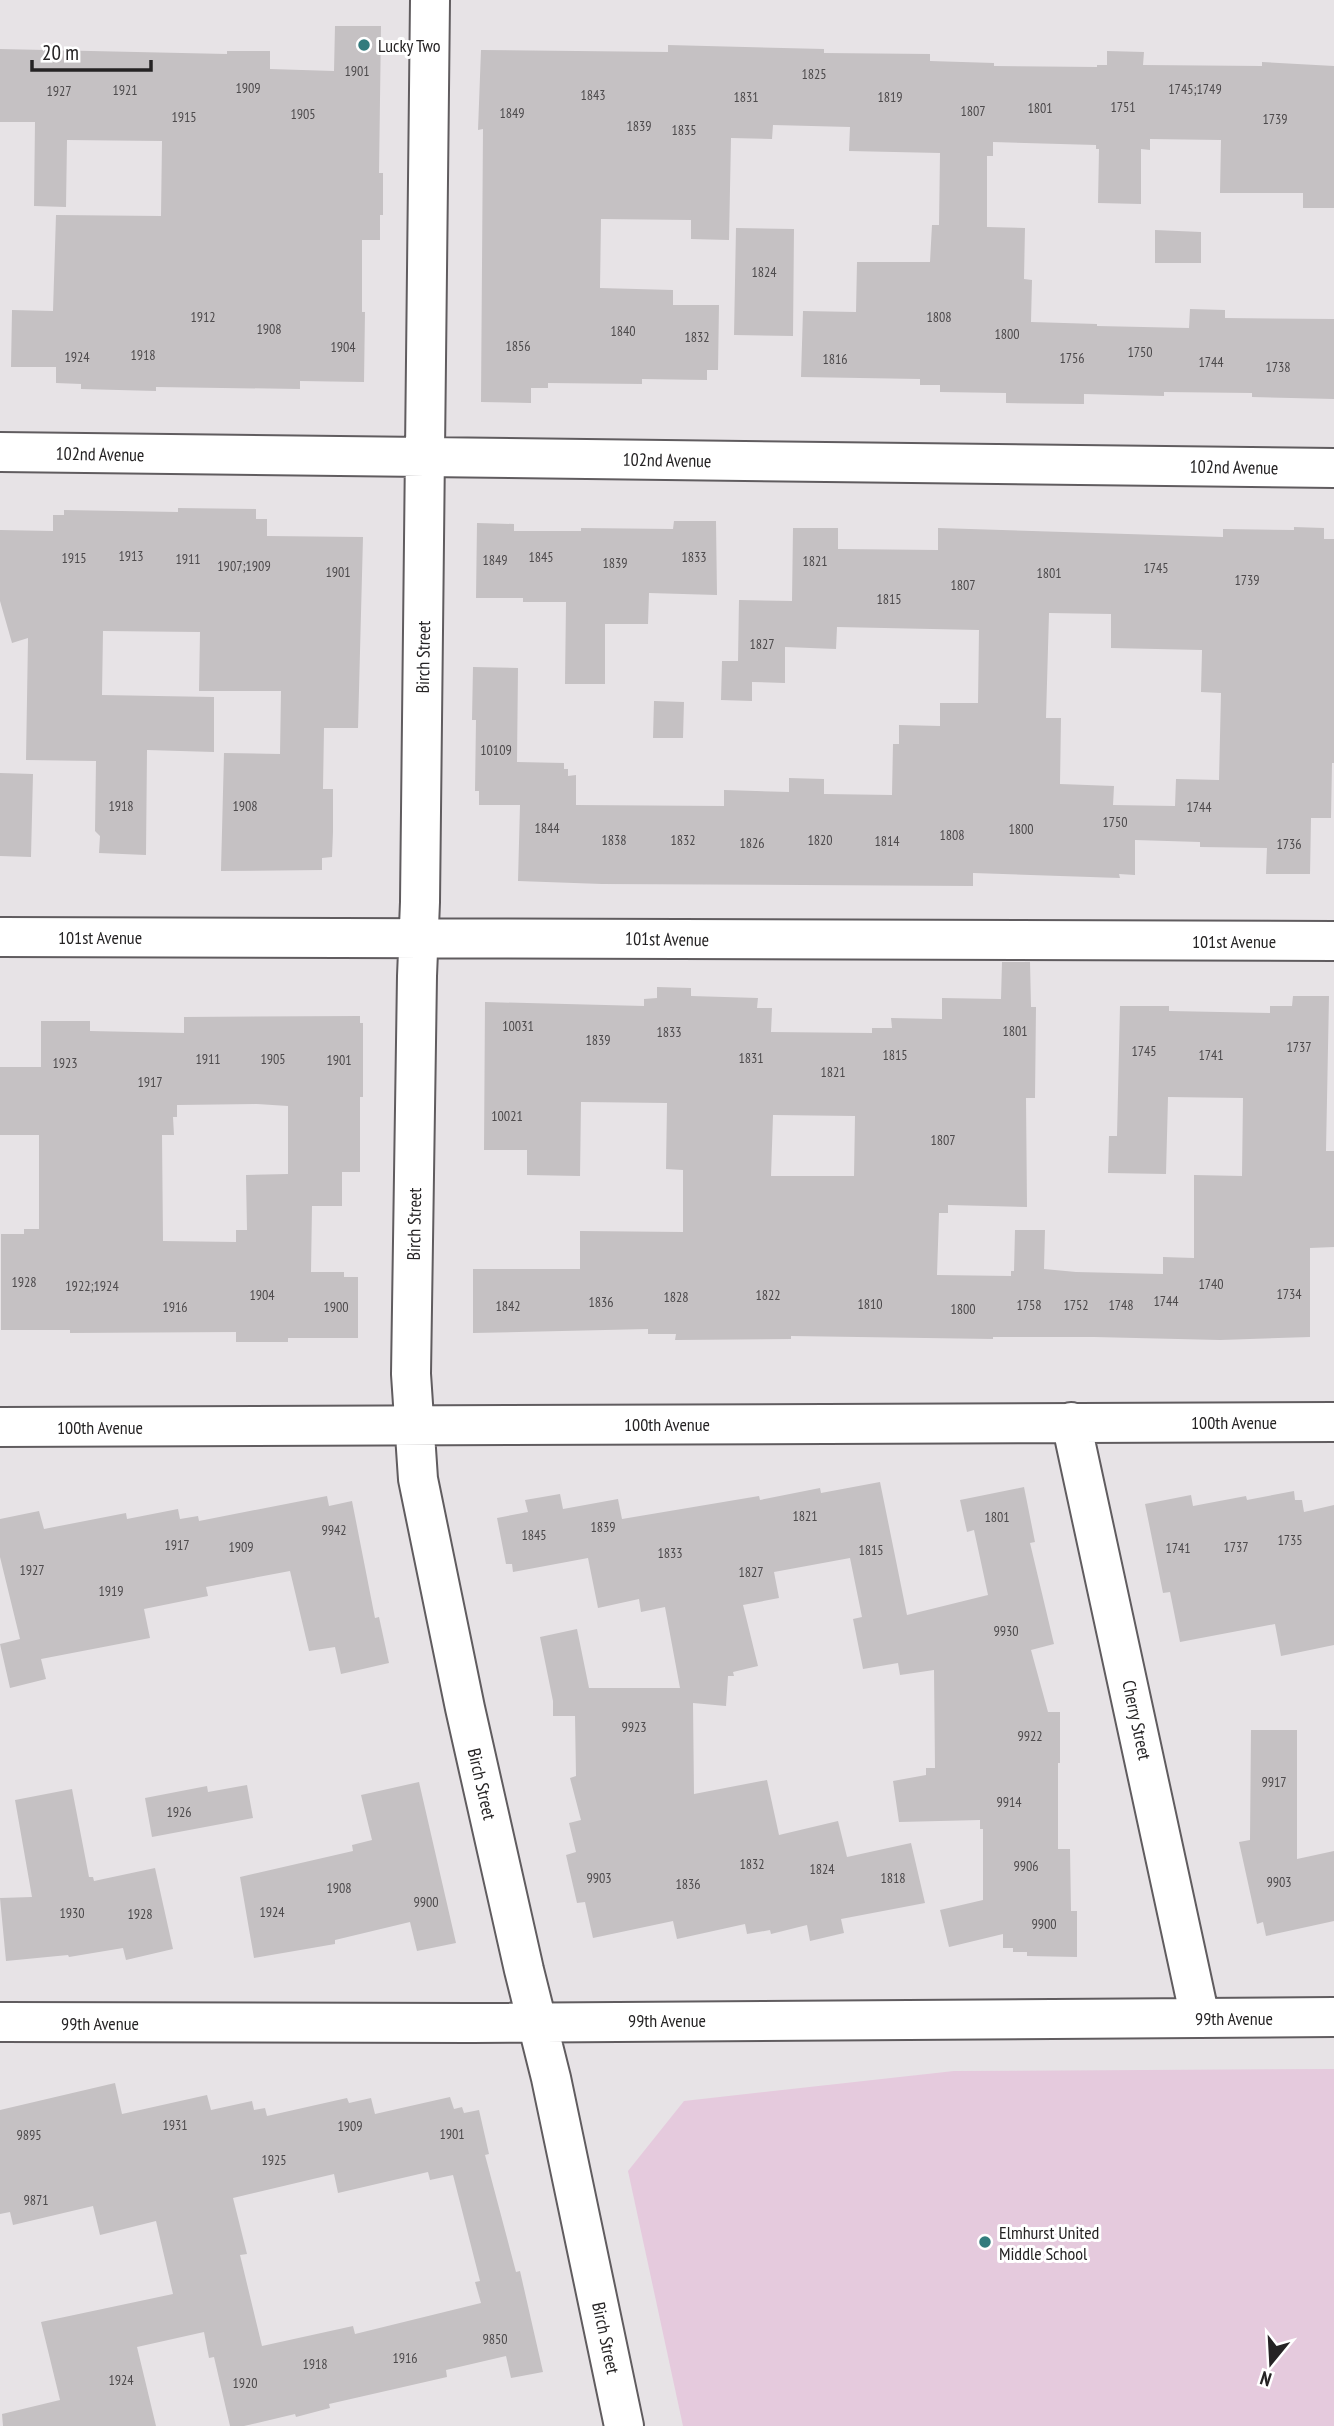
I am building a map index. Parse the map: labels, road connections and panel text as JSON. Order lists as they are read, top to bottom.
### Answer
{
  "streets": {
    "street": [
      "102nd Avenue",
      "Birch Street",
      "101st Avenue",
      "100th Avenue",
      "Cherry Street",
      "99th Avenue"
    ]
  },
  "crossings": [
    ["102nd Avenue", "Birch Street"],
    ["Birch Street", "101st Avenue"],
    ["Birch Street", "100th Avenue"],
    ["Birch Street", "99th Avenue"],
    ["100th Avenue", "Cherry Street"],
    ["Cherry Street", "99th Avenue"]
  ],
  "places": ["Lucky Two", "Elmhurst United Middle School"],
  "house_numbers": [
    "1901",
    "1825",
    "1909",
    "1745;1749",
    "1921",
    "1927",
    "1843",
    "1831",
    "1819",
    "1751",
    "1801",
    "1807",
    "1849",
    "1905",
    "1915",
    "1739",
    "1839",
    "1835",
    "1824",
    "1912",
    "1808",
    "1908",
    "1840",
    "1800",
    "1832",
    "1856",
    "1904",
    "1750",
    "1918",
    "1924",
    "1756",
    "1816",
    "1744",
    "1738",
    "1913",
    "1845",
    "1833",
    "1915",
    "1911",
    "1849",
    "1821",
    "1839",
    "1907;1909",
    "1745",
    "1901",
    "1801",
    "1739",
    "1807",
    "1815",
    "1827",
    "10109",
    "1918",
    "1908",
    "1744",
    "1750",
    "1844",
    "1800",
    "1808",
    "1838",
    "1832",
    "1820",
    "1814",
    "1826",
    "1736",
    "10031",
    "1801",
    "1833",
    "1839",
    "1737",
    "1745",
    "1815",
    "1741",
    "1831",
    "1911",
    "1905",
    "1901",
    "1923",
    "1821",
    "1917",
    "10021",
    "1807",
    "1928",
    "1740",
    "1922;1924",
    "1734",
    "1904",
    "1822",
    "1828",
    "1744",
    "1836",
    "1810",
    "1758",
    "1752",
    "1748",
    "1842",
    "1916",
    "1900",
    "1800",
    "1821",
    "1801",
    "1839",
    "9942",
    "1845",
    "1735",
    "1917",
    "1909",
    "1737",
    "1741",
    "1815",
    "1833",
    "1927",
    "1827",
    "1919",
    "9930",
    "9923",
    "9922",
    "9917",
    "9914",
    "1926",
    "1832",
    "9906",
    "1824",
    "9903",
    "1818",
    "9903",
    "1836",
    "1908",
    "9900",
    "1924",
    "1930",
    "1928",
    "9900",
    "1931",
    "1909",
    "1901",
    "9895",
    "1925",
    "9871",
    "9850",
    "1916",
    "1918",
    "1924",
    "1920"
  ],
  "scale_bar": "20 m",
  "north": "bottom"
}
